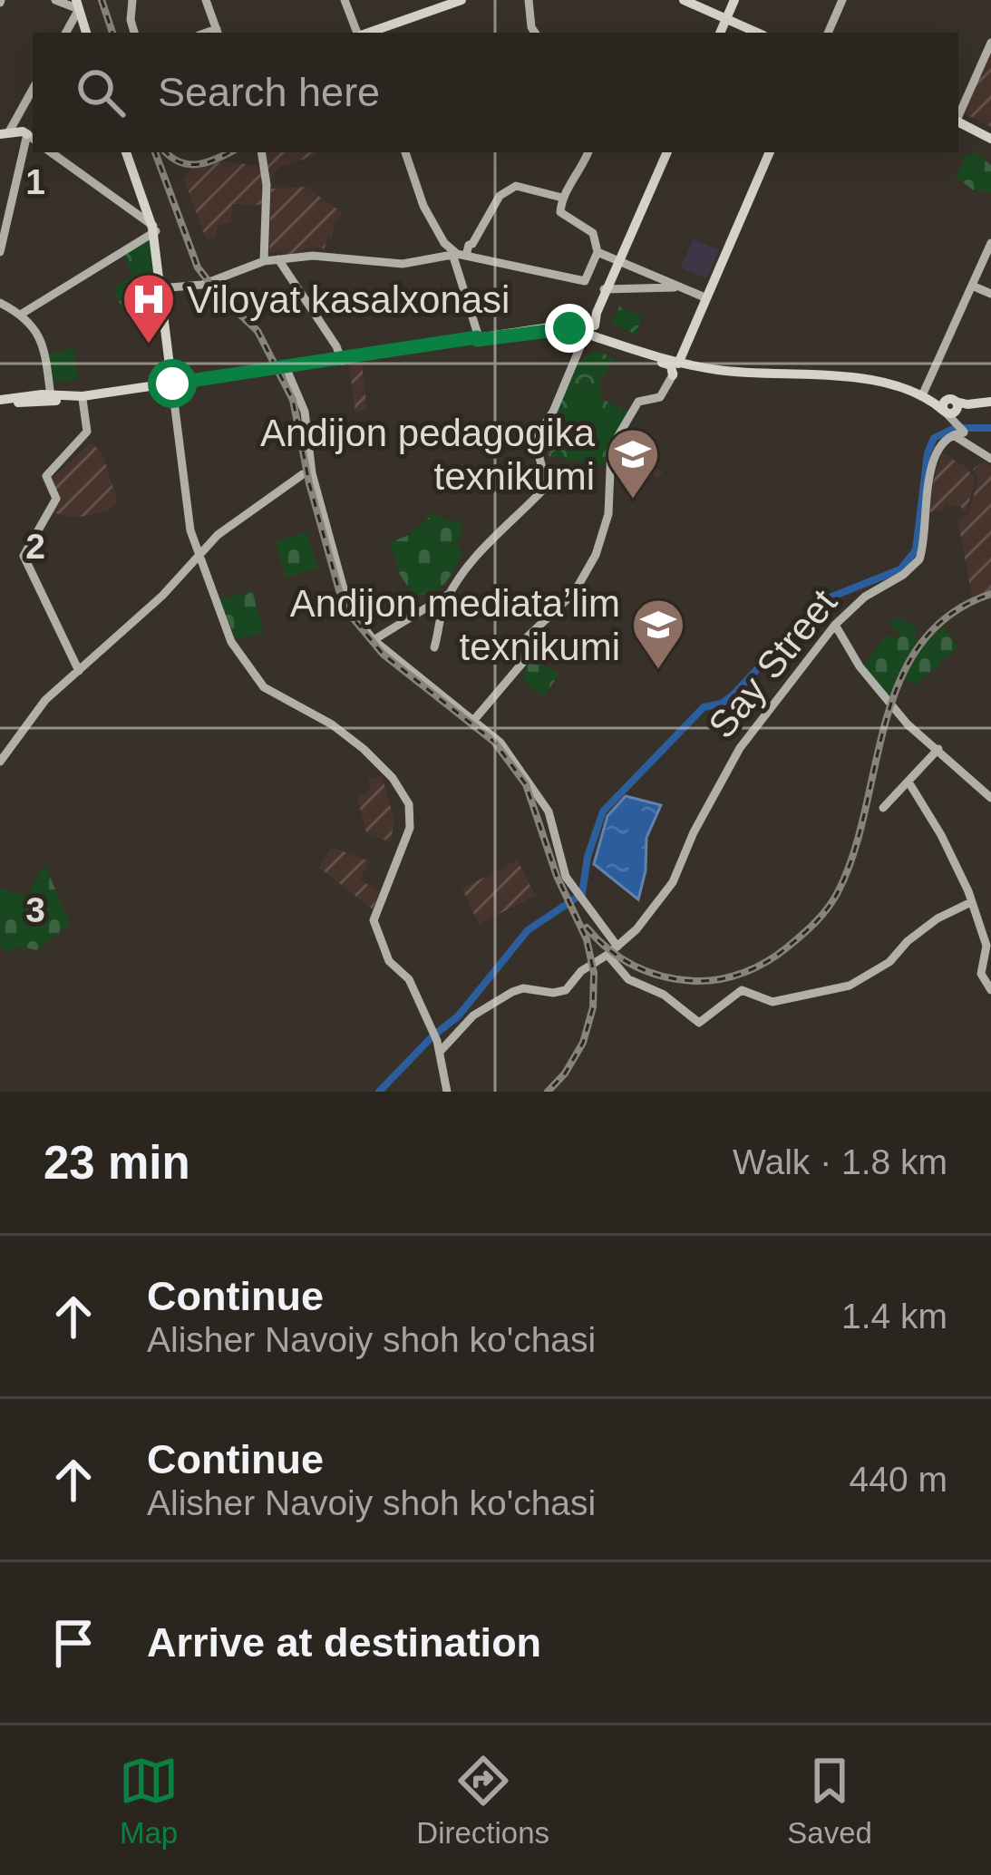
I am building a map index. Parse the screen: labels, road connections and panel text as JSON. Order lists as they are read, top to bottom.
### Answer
{
  "streets": {
    "main road": ["Say Street"]
  },
  "places": {
    "hospital": ["Viloyat kasalxonasi"],
    "school or university": ["Andijon pedagogika texnikumi", "Andijon mediataʼlim texnikumi"]
  },
  "page": {
    "search": "Search here",
    "heading": ["23 min", "Walk · 1.8 km"],
    "list": [
      ["Continue", "Alisher Navoiy shoh ko'chasi", "1.4 km"],
      ["Continue", "Alisher Navoiy shoh ko'chasi", "440 m"],
      "Arrive at destination"
    ],
    "nav": ["Map", "Directions", "Saved"]
  },
  "grid": {
    "rows": ["1", "2", "3"]
  }
}
